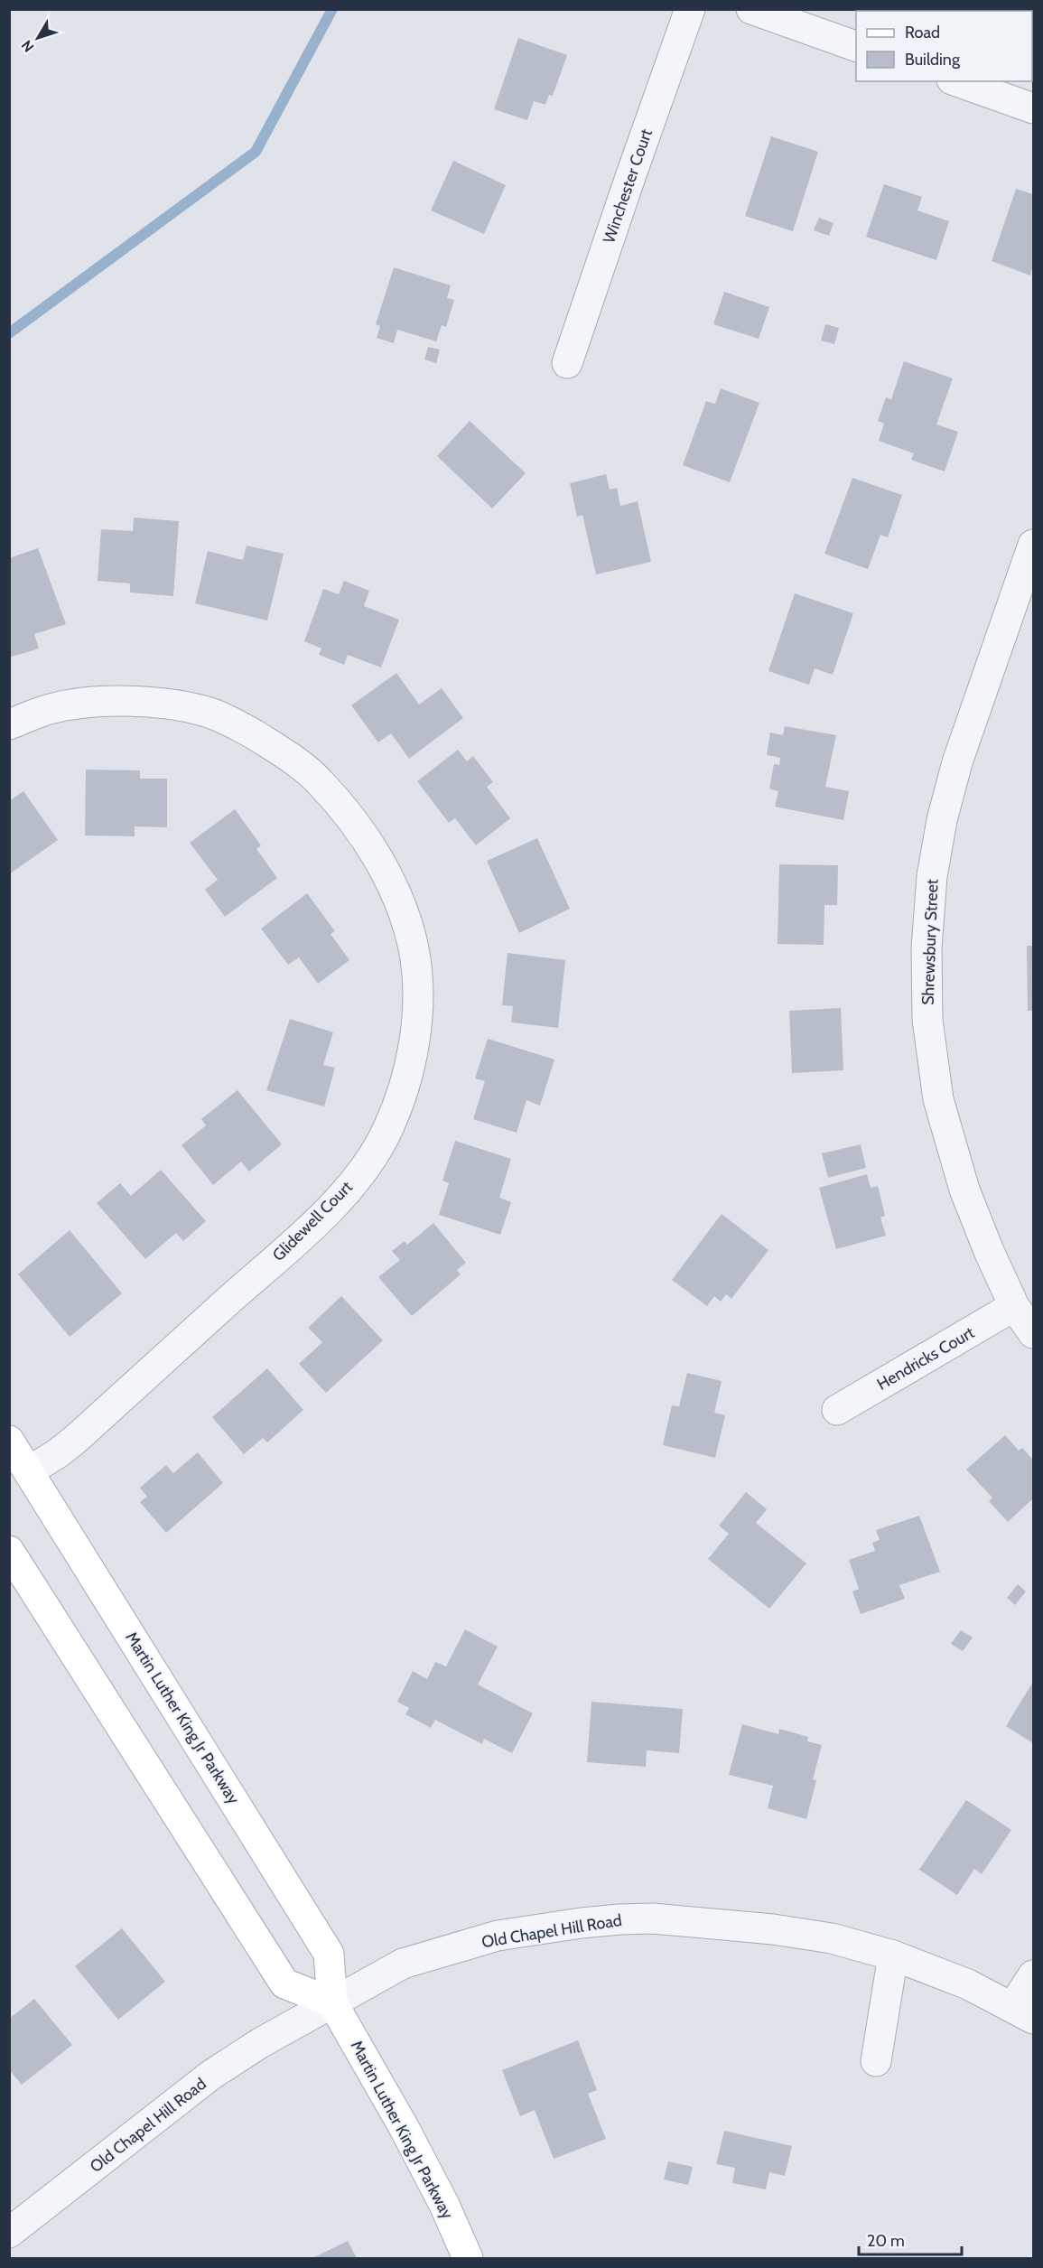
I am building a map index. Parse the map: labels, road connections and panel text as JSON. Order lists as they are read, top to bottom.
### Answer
{
  "streets": {
    "main road": ["Martin Luther King Jr Parkway"],
    "street": [
      "Winchester Court",
      "Shrewsbury Street",
      "Glidewell Court",
      "Hendricks Court",
      "Old Chapel Hill Road"
    ]
  },
  "crossings": [
    ["Shrewsbury Street", "Hendricks Court"],
    ["Glidewell Court", "Martin Luther King Jr Parkway"],
    ["Martin Luther King Jr Parkway", "Old Chapel Hill Road"]
  ],
  "legend": ["Road", "Building"],
  "scale_bar": "20 m",
  "north": "bottom left"
}
